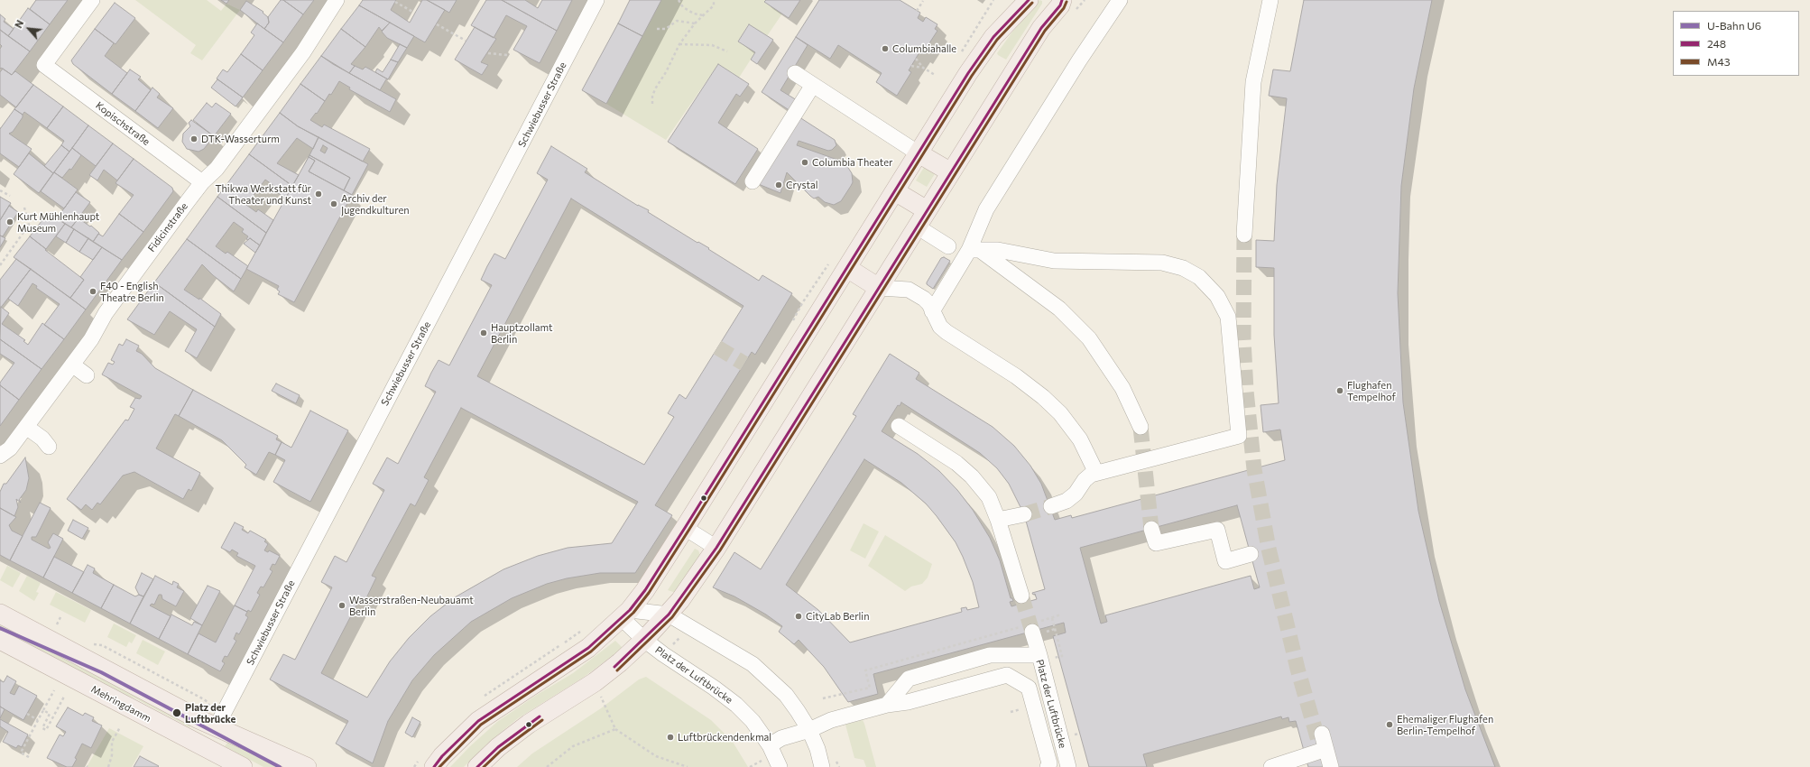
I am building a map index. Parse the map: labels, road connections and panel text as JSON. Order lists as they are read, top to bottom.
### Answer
{
  "streets": {
    "main road": ["Platz der Luftbrücke", "Mehringdamm"],
    "street": ["Schwiebusser Straße", "Kopischstraße", "Fidicinstraße"]
  },
  "crossings": [
    ["Kopischstraße", "Fidicinstraße"]
  ],
  "places": [
    "Columbiahalle",
    "DTK-Wasserturm",
    "Columbia Theater",
    "Crystal",
    "Thikwa Werkstatt für Theater und Kunst",
    "Archiv der Jugendkulturen",
    "Kurt Mühlenhaupt Museum",
    "F40 - English Theatre Berlin",
    "Hauptzollamt Berlin",
    "Flughafen Tempelhof",
    "Wasserstraßen-Neubauamt Berlin",
    "CityLab Berlin",
    "Platz der Luftbrücke",
    "Ehemaliger Flughafen Berlin-Tempelhof",
    "Luftbrückendenkmal"
  ],
  "lines": ["transit line 248", "transit line M43", "metro line U6"],
  "legend": ["U-Bahn U6", "248", "M43"],
  "north": "top left"
}
